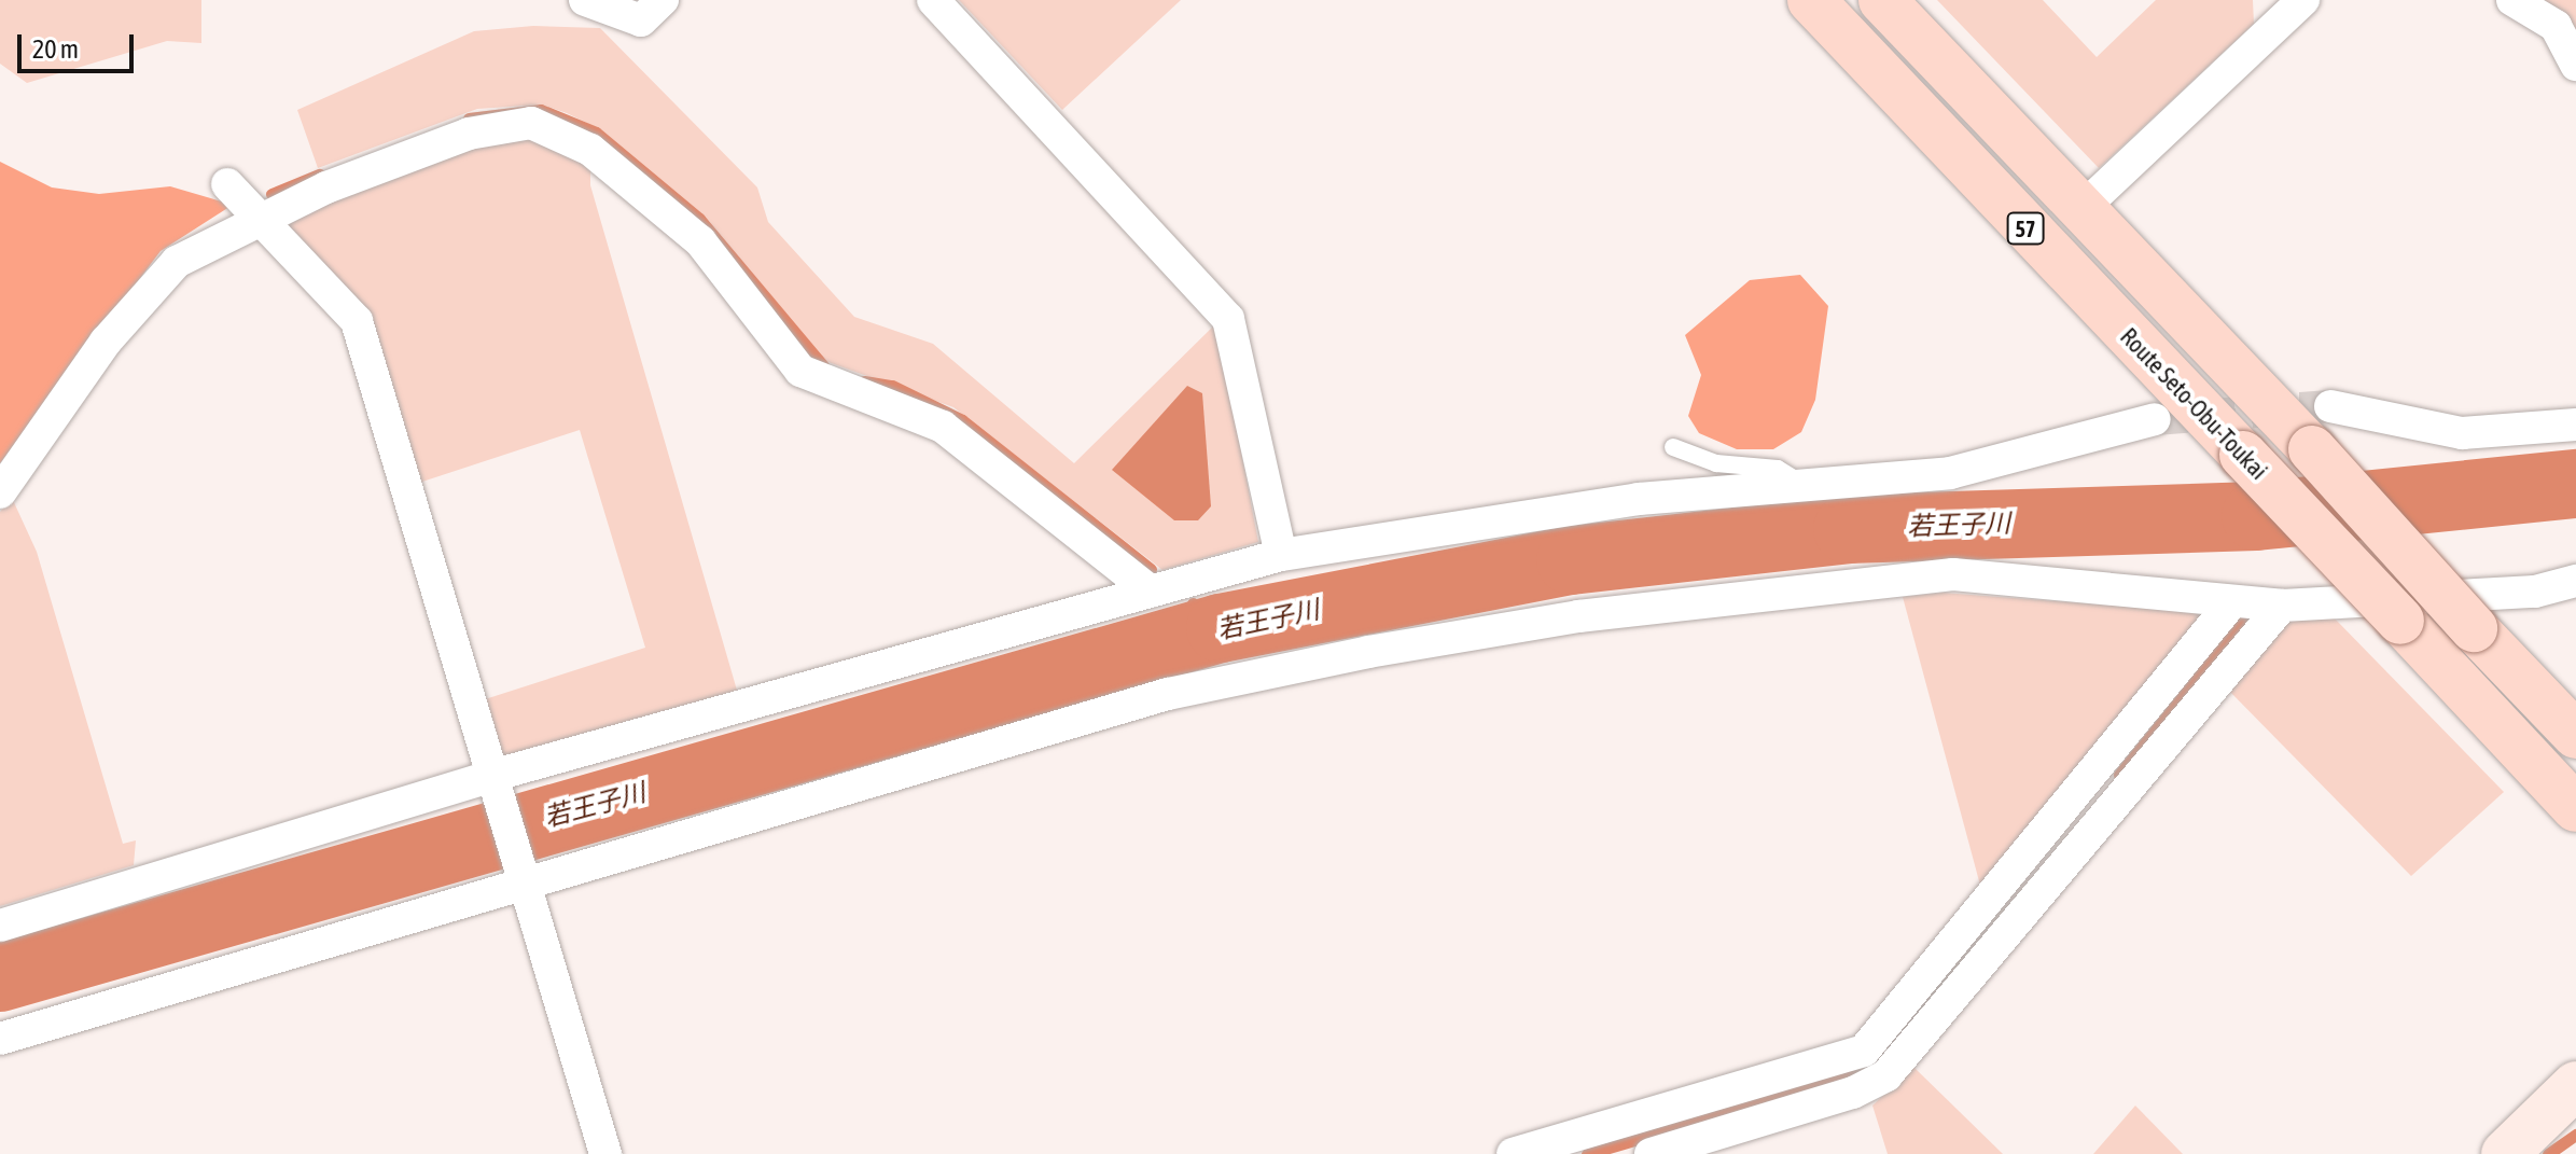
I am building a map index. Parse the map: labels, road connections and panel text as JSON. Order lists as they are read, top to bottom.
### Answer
{
  "streets": {
    "main road": ["57", "Route Seto-Obu-Toukai"]
  },
  "water": ["若王子川"],
  "scale_bar": "20 m"
}
